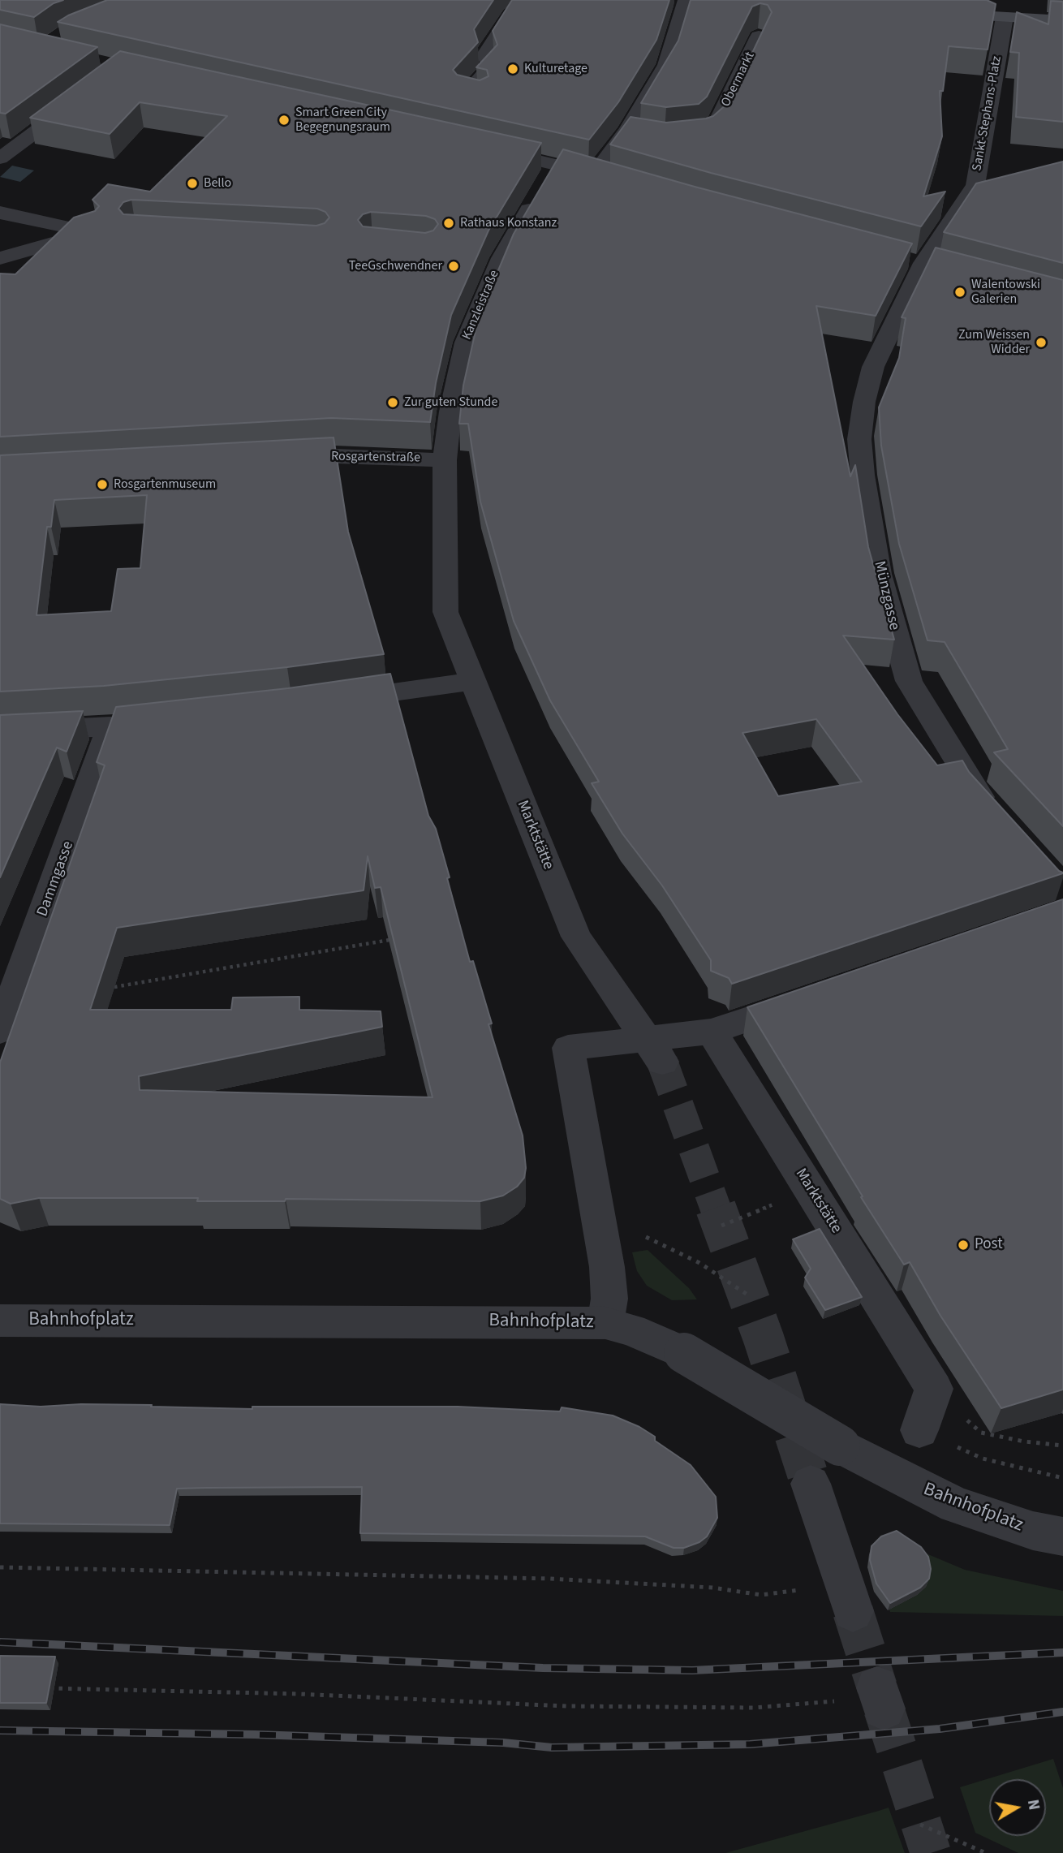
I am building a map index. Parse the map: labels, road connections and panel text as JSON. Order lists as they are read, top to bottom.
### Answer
{
  "streets": {
    "street": [
      "Obermarkt",
      "Sankt-Stephans-Platz",
      "Kanzleistraße",
      "Rosgartenstraße",
      "Münzgasse",
      "Marktstätte",
      "Dammgasse",
      "Bahnhofplatz"
    ]
  },
  "crossings": [
    ["Sankt-Stephans-Platz", "Münzgasse"],
    ["Kanzleistraße", "Rosgartenstraße"],
    ["Kanzleistraße", "Marktstätte"],
    ["Rosgartenstraße", "Marktstätte"]
  ],
  "places": [
    "Kulturetage",
    "Smart Green City Begegnungsraum",
    "Bello",
    "Rathaus Konstanz",
    "TeeGschwendner",
    "Walentowski Galerien",
    "Zum Weissen Widder",
    "Zur guten Stunde",
    "Rosgartenmuseum",
    "Post"
  ],
  "north": "right"
}
